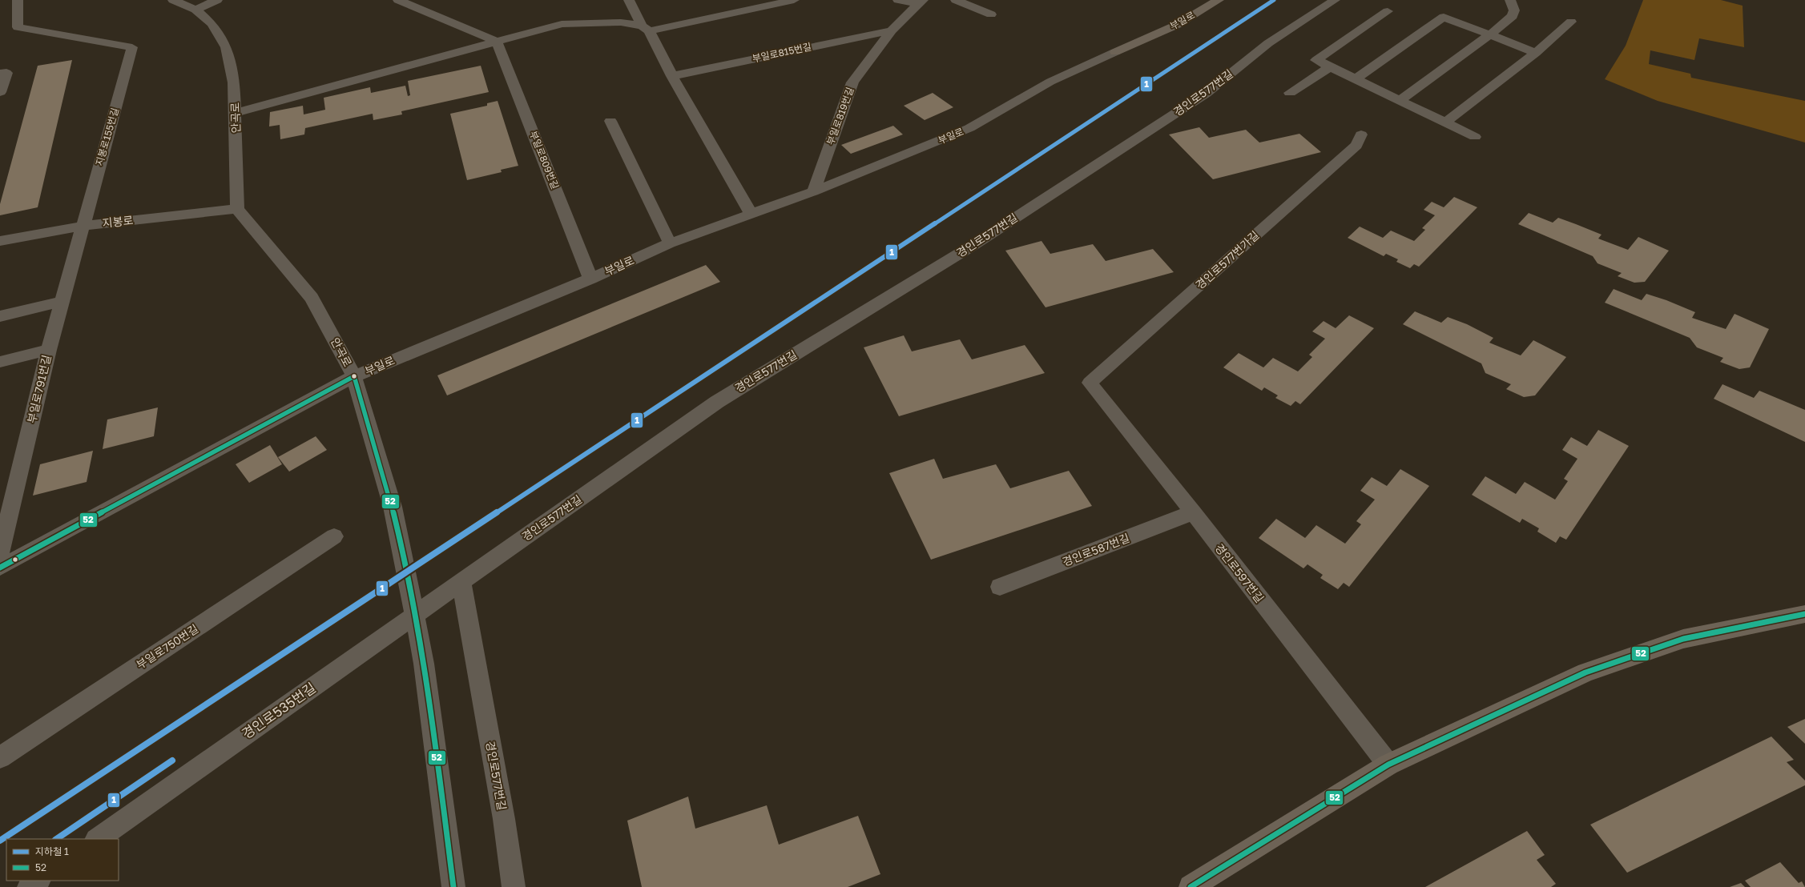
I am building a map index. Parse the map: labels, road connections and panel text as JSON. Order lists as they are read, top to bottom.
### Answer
{
  "streets": {
    "main road": ["부일로"],
    "street": [
      "부일로815번길",
      "경인로577번길",
      "부일로819번길",
      "안곡로",
      "지봉로155번길",
      "부일로809번길",
      "지봉로",
      "경인로577번가길",
      "부일로791번길",
      "경인로587번길",
      "경인로597번길",
      "부일로750번길",
      "경인로535번길"
    ]
  },
  "crossings": [
    ["부일로", "부일로819번길"],
    ["부일로", "안곡로"],
    ["부일로", "부일로809번길"],
    ["부일로815번길", "부일로819번길"],
    ["경인로577번길", "경인로535번길"],
    ["안곡로", "지봉로"],
    ["지봉로155번길", "지봉로"],
    ["지봉로155번길", "부일로791번길"],
    ["지봉로", "부일로791번길"],
    ["경인로577번가길", "경인로597번길"],
    ["경인로587번길", "경인로597번길"]
  ],
  "lines": ["metro line 1", "transit line 52"],
  "legend": ["지하철 1", "52"]
}
